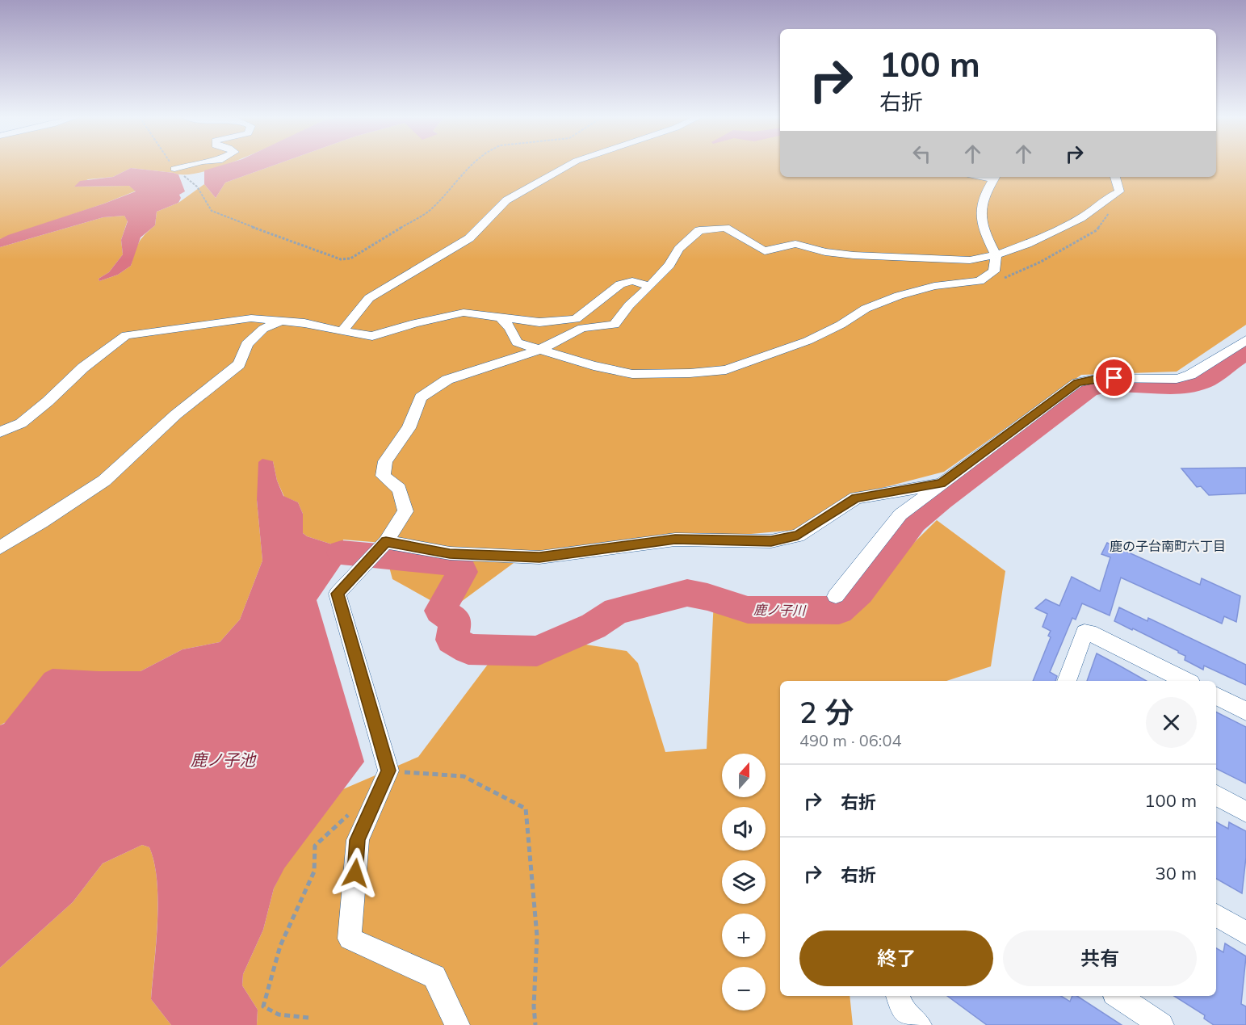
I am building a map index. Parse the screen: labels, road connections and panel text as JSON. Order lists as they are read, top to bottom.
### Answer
{
  "districts": ["鹿の子台南町六丁目"],
  "water": ["鹿ノ子川", "鹿ノ子池"],
  "north": "top",
  "page": {
    "turn": ["100 m", "右折"],
    "heading": ["2 分", "490 m · 06:04"],
    "map_buttons": ["+", "−"],
    "list": [
      {
        "name": "右折",
        "value": "100 m"
      },
      {
        "name": "右折",
        "value": "30 m"
      }
    ],
    "buttons": ["終了", "共有"]
  }
}
